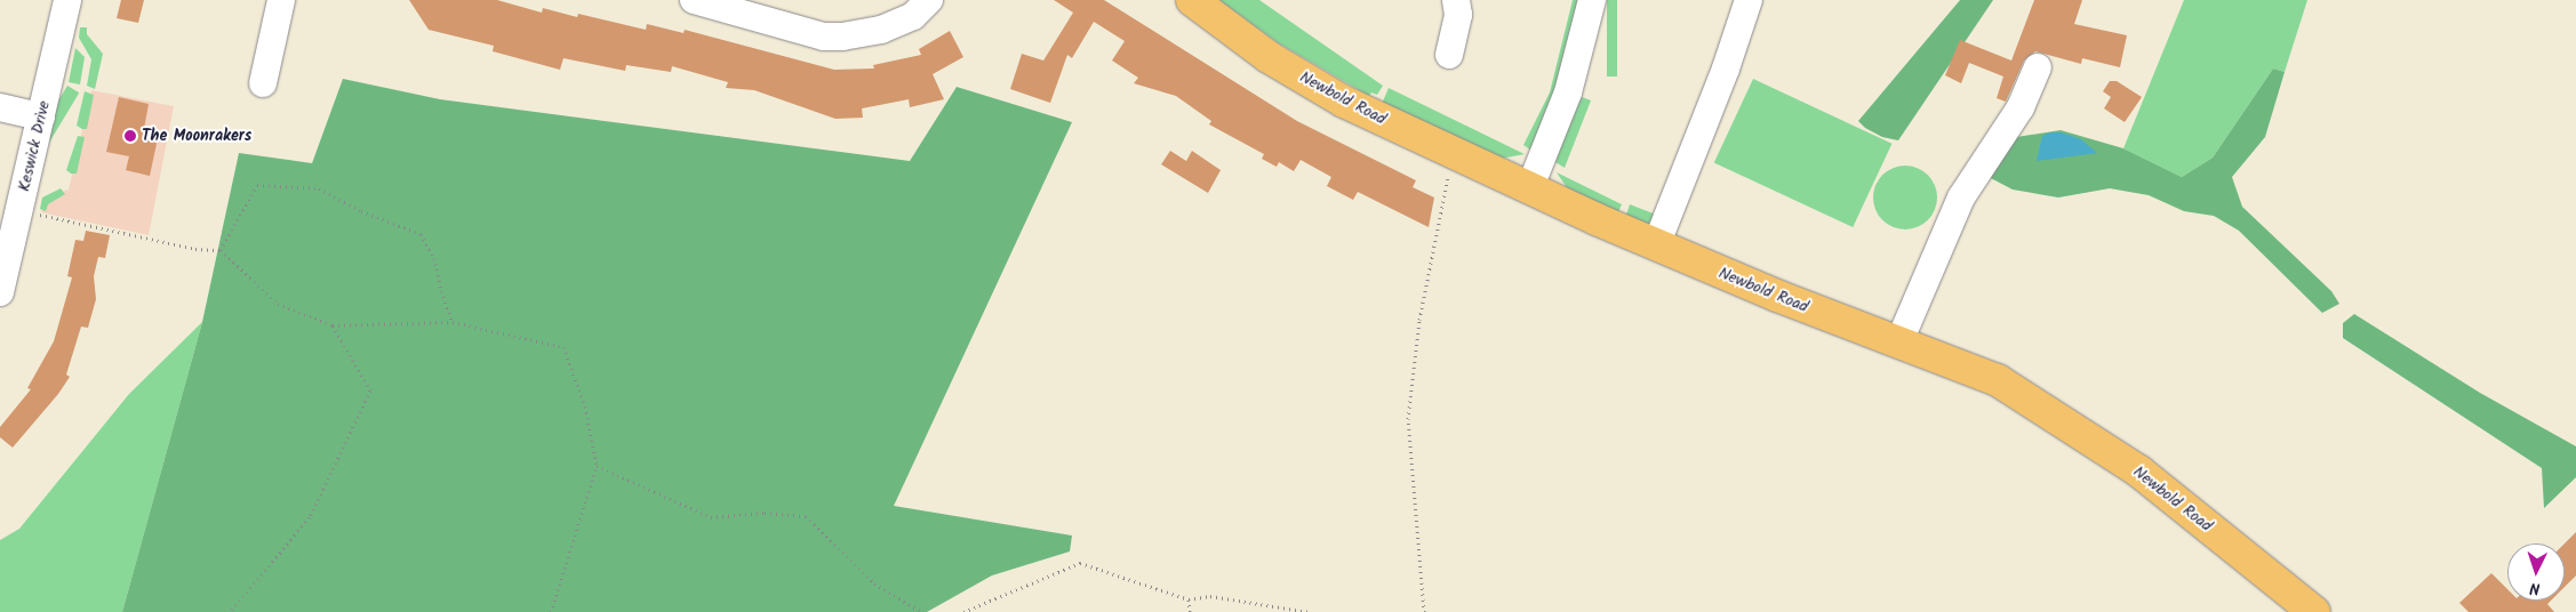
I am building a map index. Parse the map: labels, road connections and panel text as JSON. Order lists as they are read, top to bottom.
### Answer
{
  "streets": {
    "main road": ["Newbold Road"],
    "street": ["Keswick Drive"]
  },
  "places": ["The Moonrakers"],
  "north": "bottom"
}
